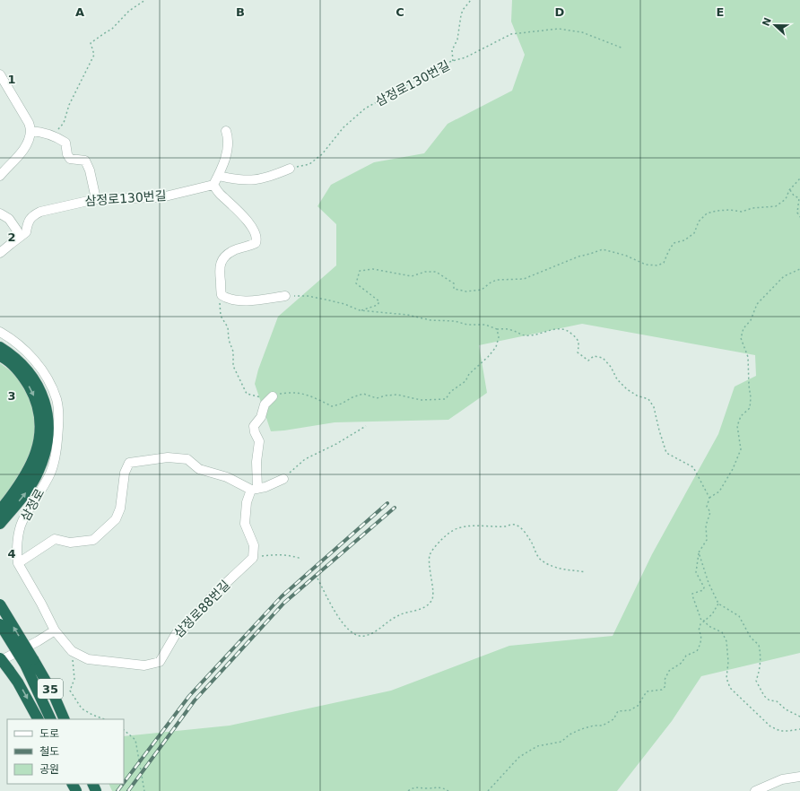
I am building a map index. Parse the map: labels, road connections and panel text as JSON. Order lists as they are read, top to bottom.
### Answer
{
  "streets": {
    "highway": ["35"],
    "street": ["삼정로130번길", "삼정로", "삼정로88번길"]
  },
  "crossings": [
    ["삼정로", "삼정로88번길"]
  ],
  "legend": ["도로", "철도", "공원"],
  "north": "left",
  "grid": {
    "columns": [
      "A",
      "B",
      "C",
      "D",
      "E"
    ],
    "rows": [
      "1",
      "2",
      "3",
      "4"
    ]
  }
}
